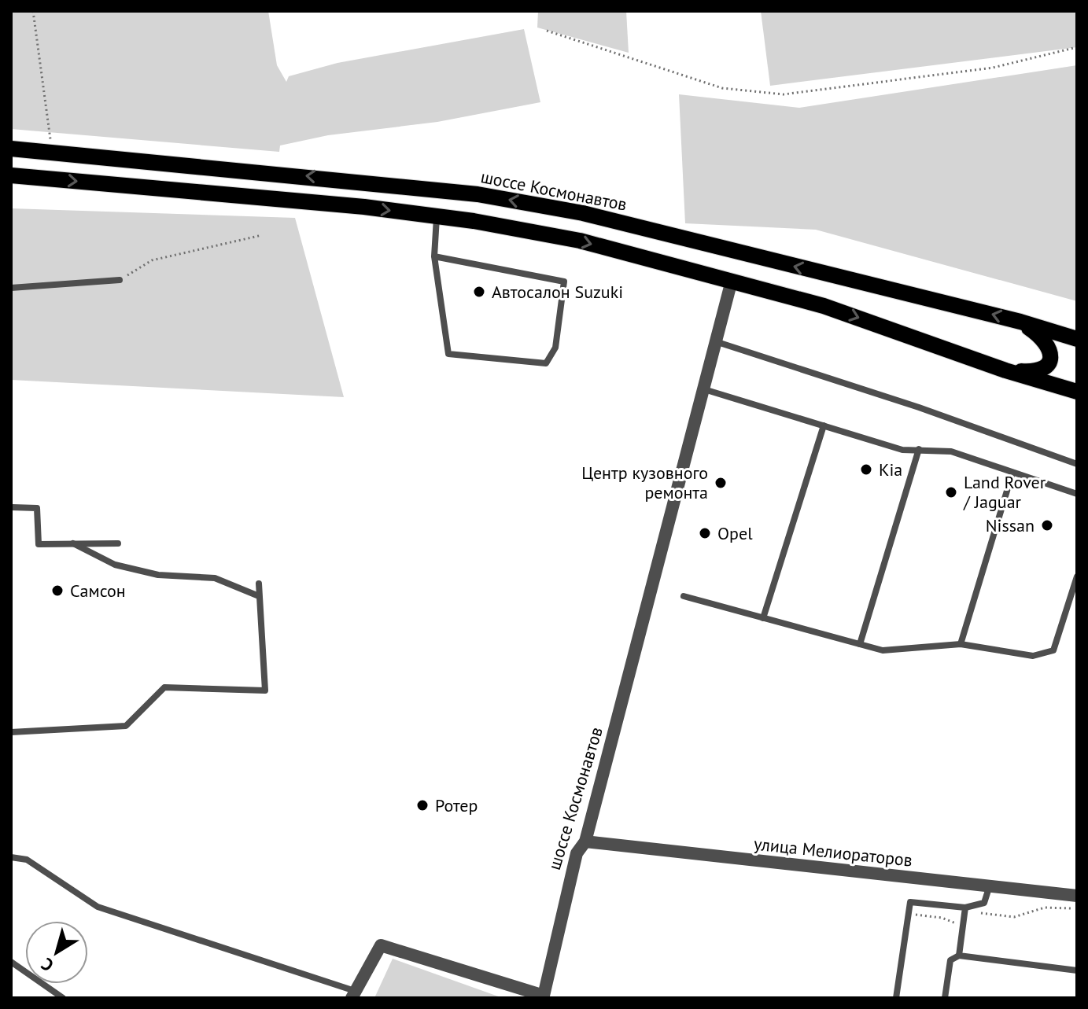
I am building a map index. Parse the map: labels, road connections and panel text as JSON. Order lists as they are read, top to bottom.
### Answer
{
  "streets": {
    "main road": ["шоссе Космонавтов"],
    "street": ["улица Мелиораторов"]
  },
  "crossings": [
    ["шоссе Космонавтов", "улица Мелиораторов"]
  ],
  "places": [
    "Автосалон Suzuki",
    "Kia",
    "Центр кузовного ремонта",
    "Land Rover / Jaguar",
    "Nissan",
    "Opel",
    "Самсон",
    "Ротер"
  ],
  "north": "bottom left"
}
